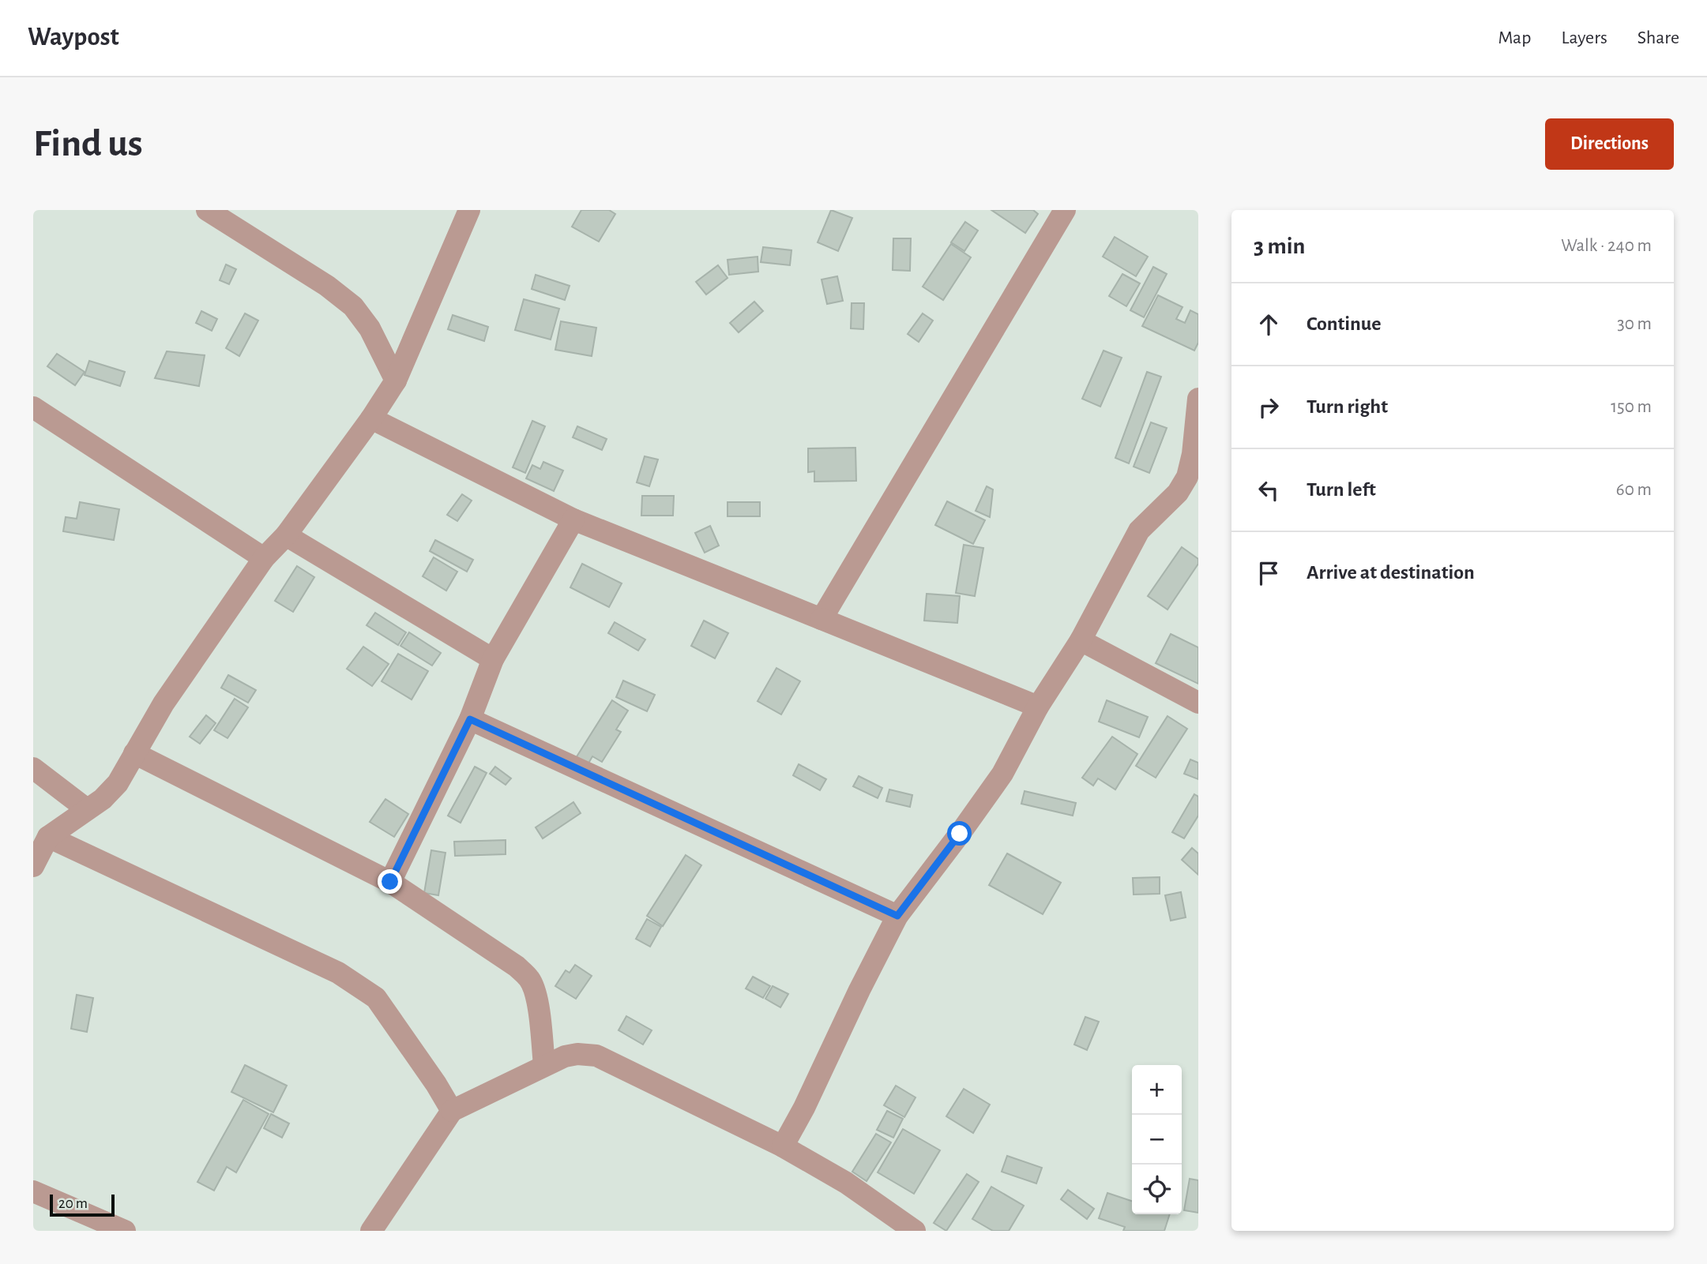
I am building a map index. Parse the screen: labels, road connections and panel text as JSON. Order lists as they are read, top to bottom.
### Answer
{
  "scale_bar": "20 m",
  "page": {
    "header": "Waypost",
    "nav": ["Map", "Layers", "Share"],
    "buttons": "Directions",
    "title": "Find us",
    "heading": ["3 min", "Walk · 240 m"],
    "list": [
      ["Continue", "30 m"],
      ["Turn right", "150 m"],
      ["Turn left", "60 m"],
      "Arrive at destination"
    ],
    "map_buttons": ["+", "−"],
    "scale": "20 m"
  }
}
